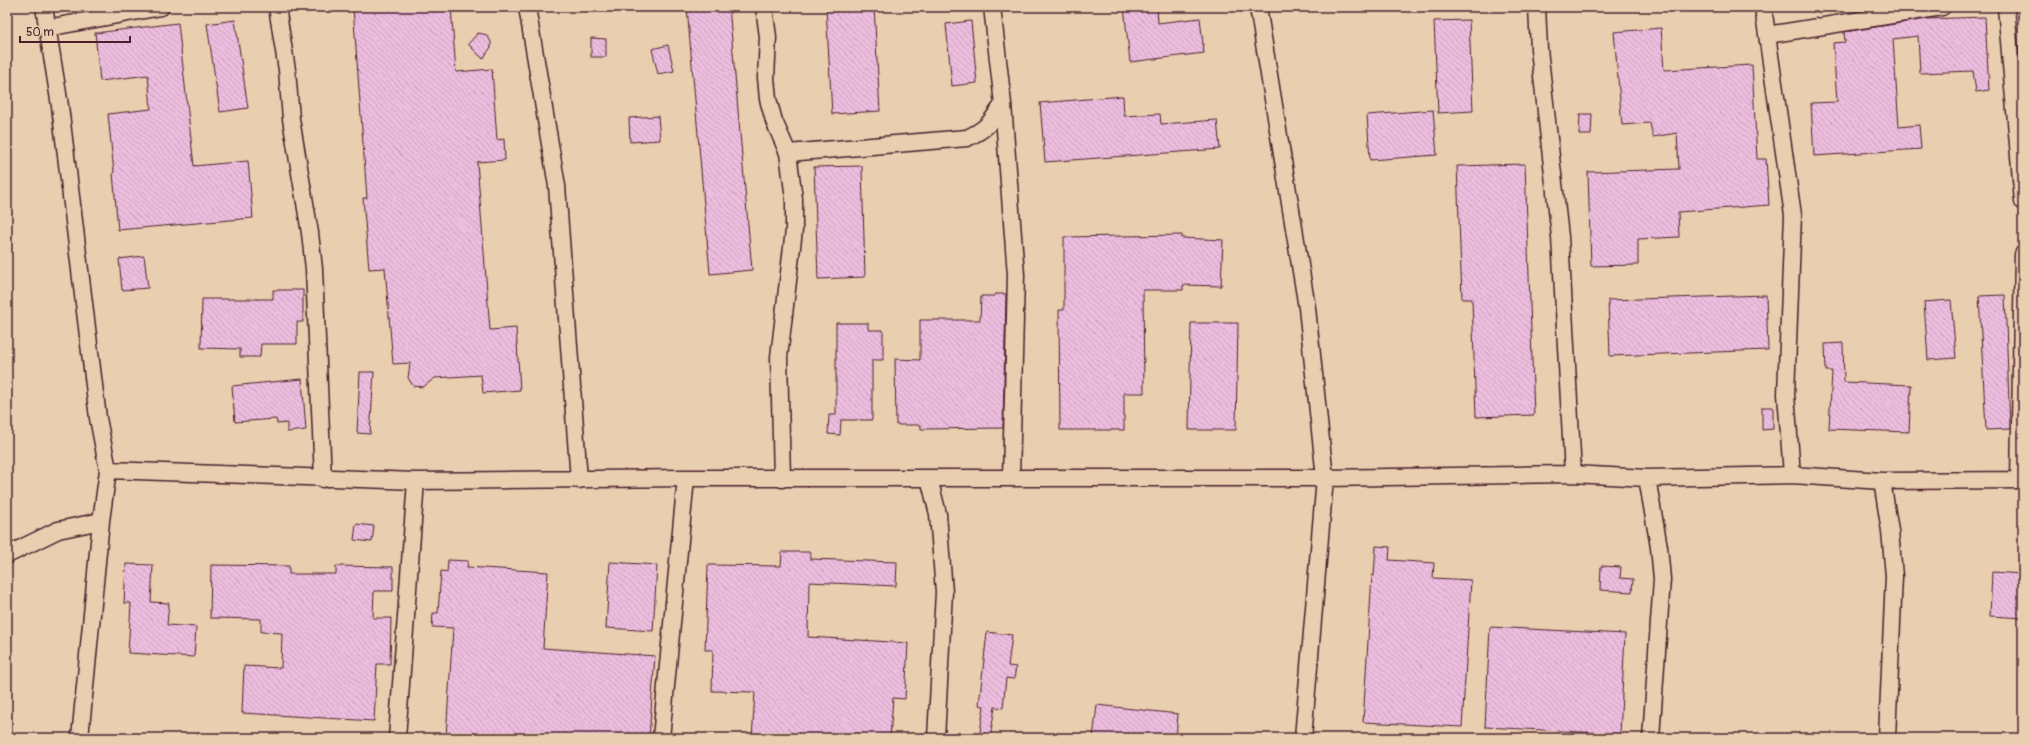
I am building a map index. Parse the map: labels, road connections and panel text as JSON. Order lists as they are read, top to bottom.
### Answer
{
  "scale_bar": "50 m"
}
